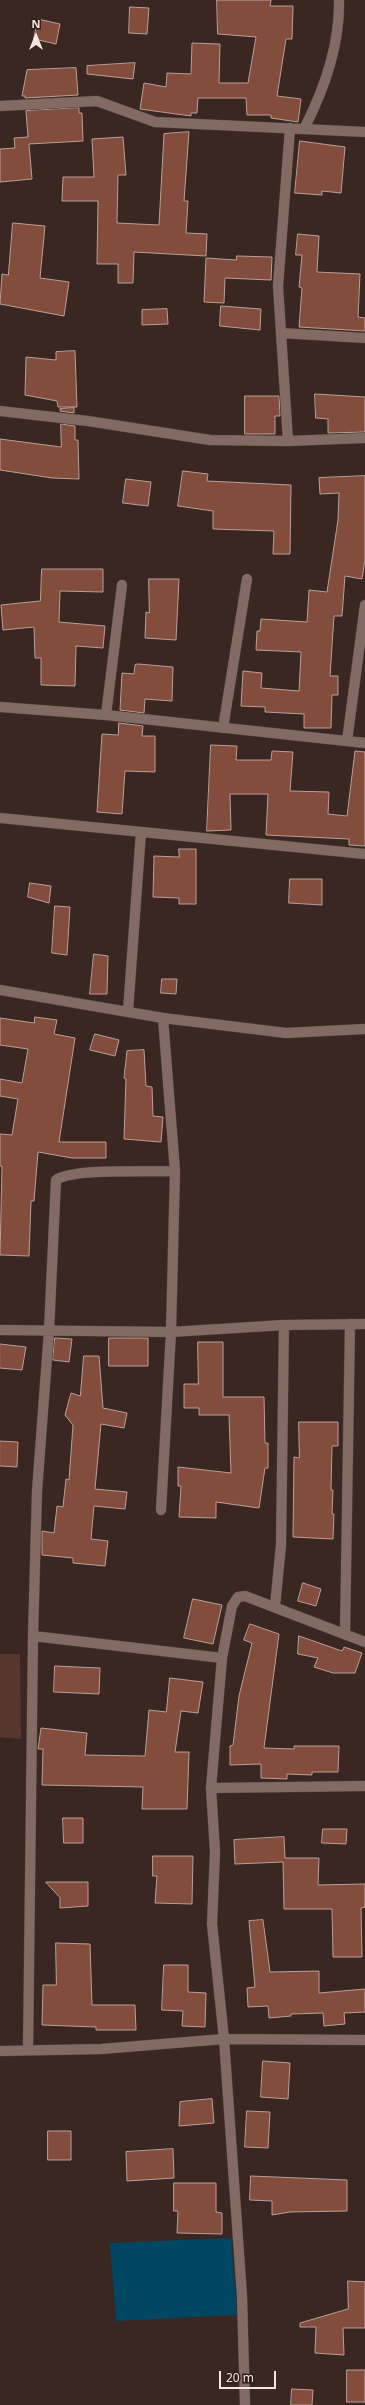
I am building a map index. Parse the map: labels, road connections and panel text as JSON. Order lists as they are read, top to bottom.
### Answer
{
  "scale_bar": "20 m",
  "north": "top"
}
